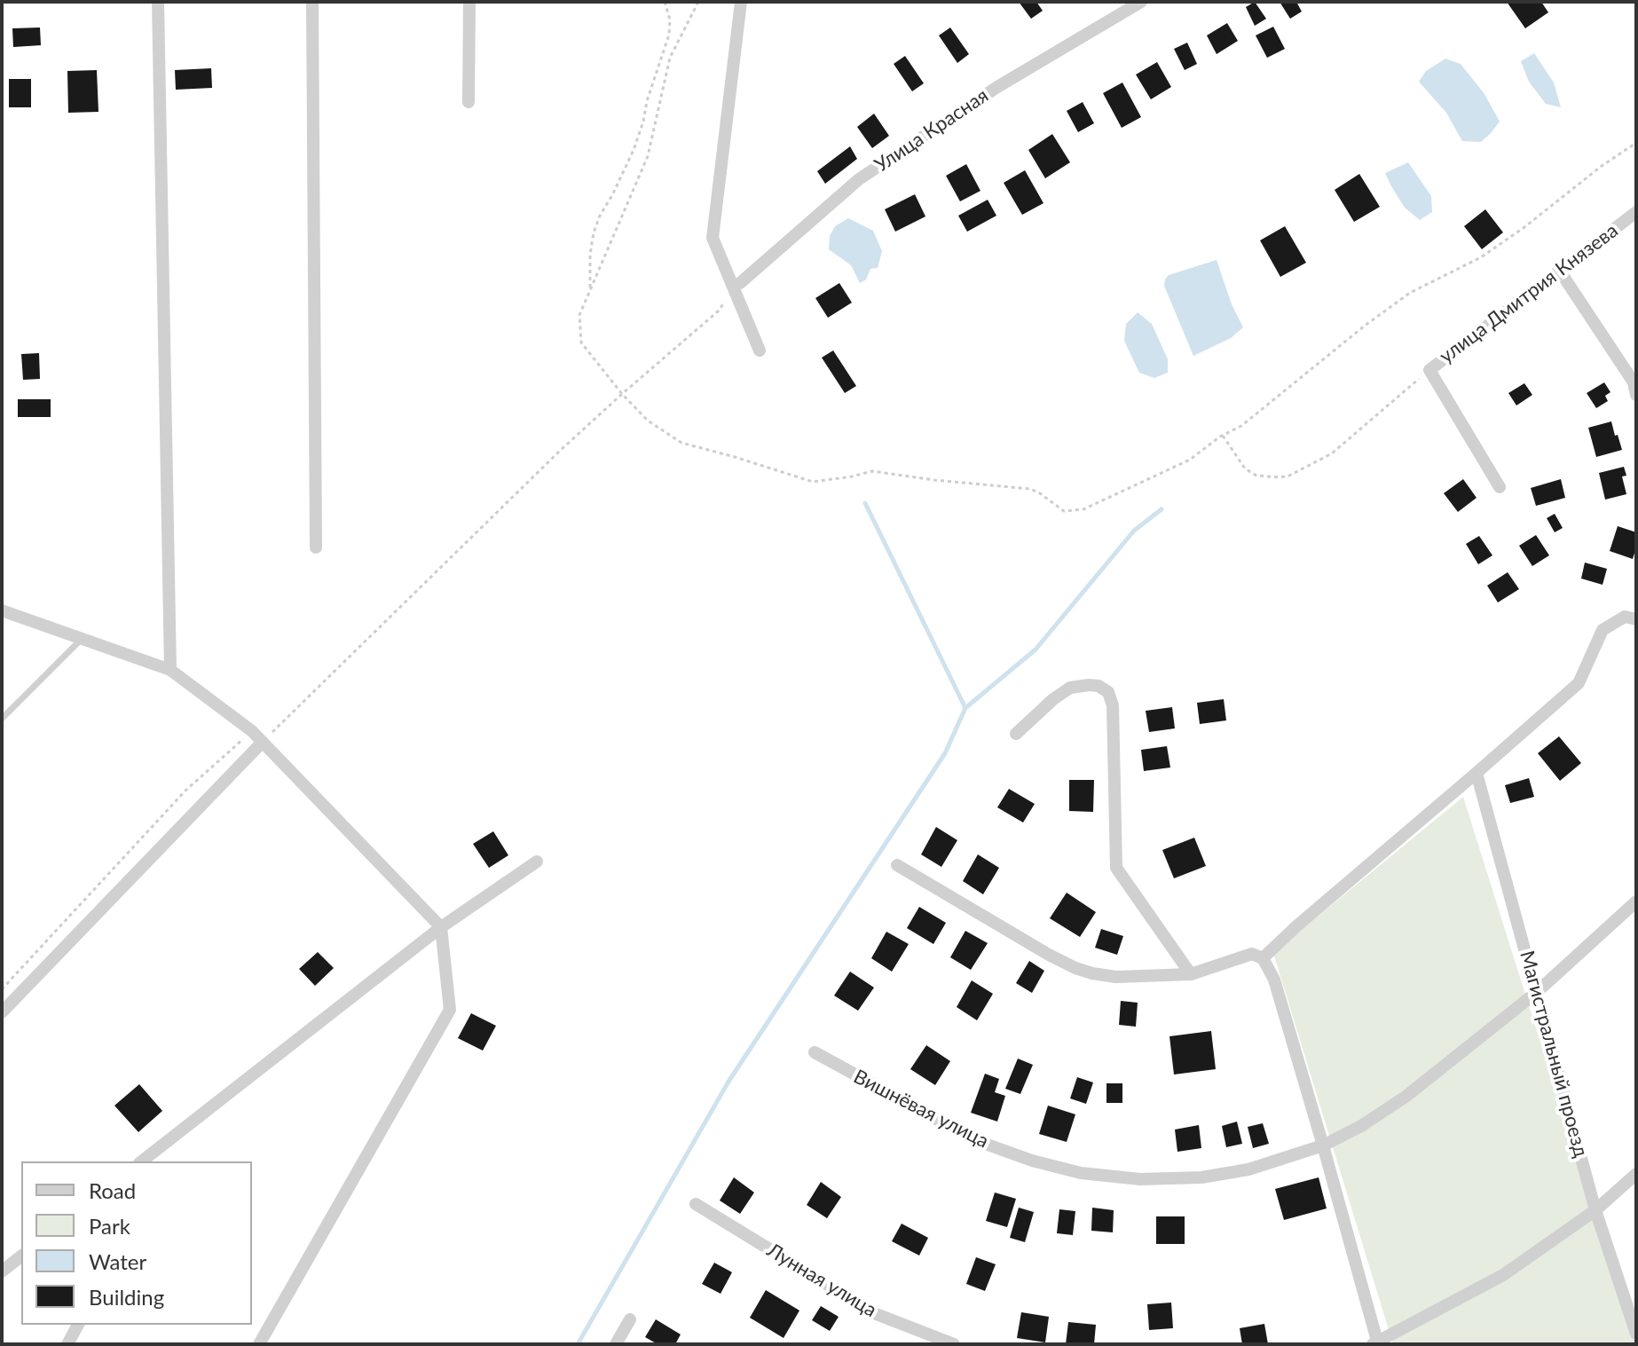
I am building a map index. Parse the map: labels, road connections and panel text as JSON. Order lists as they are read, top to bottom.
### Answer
{
  "streets": {
    "street": [
      "Улица Красная",
      "улица Дмитрия Князева",
      "Магистральный проезд",
      "Вишнёвая улица",
      "Лунная улица"
    ]
  },
  "crossings": [
    ["Магистральный проезд", "Вишнёвая улица"]
  ],
  "legend": [
    "Road",
    "Park",
    "Water",
    "Building"
  ]
}
